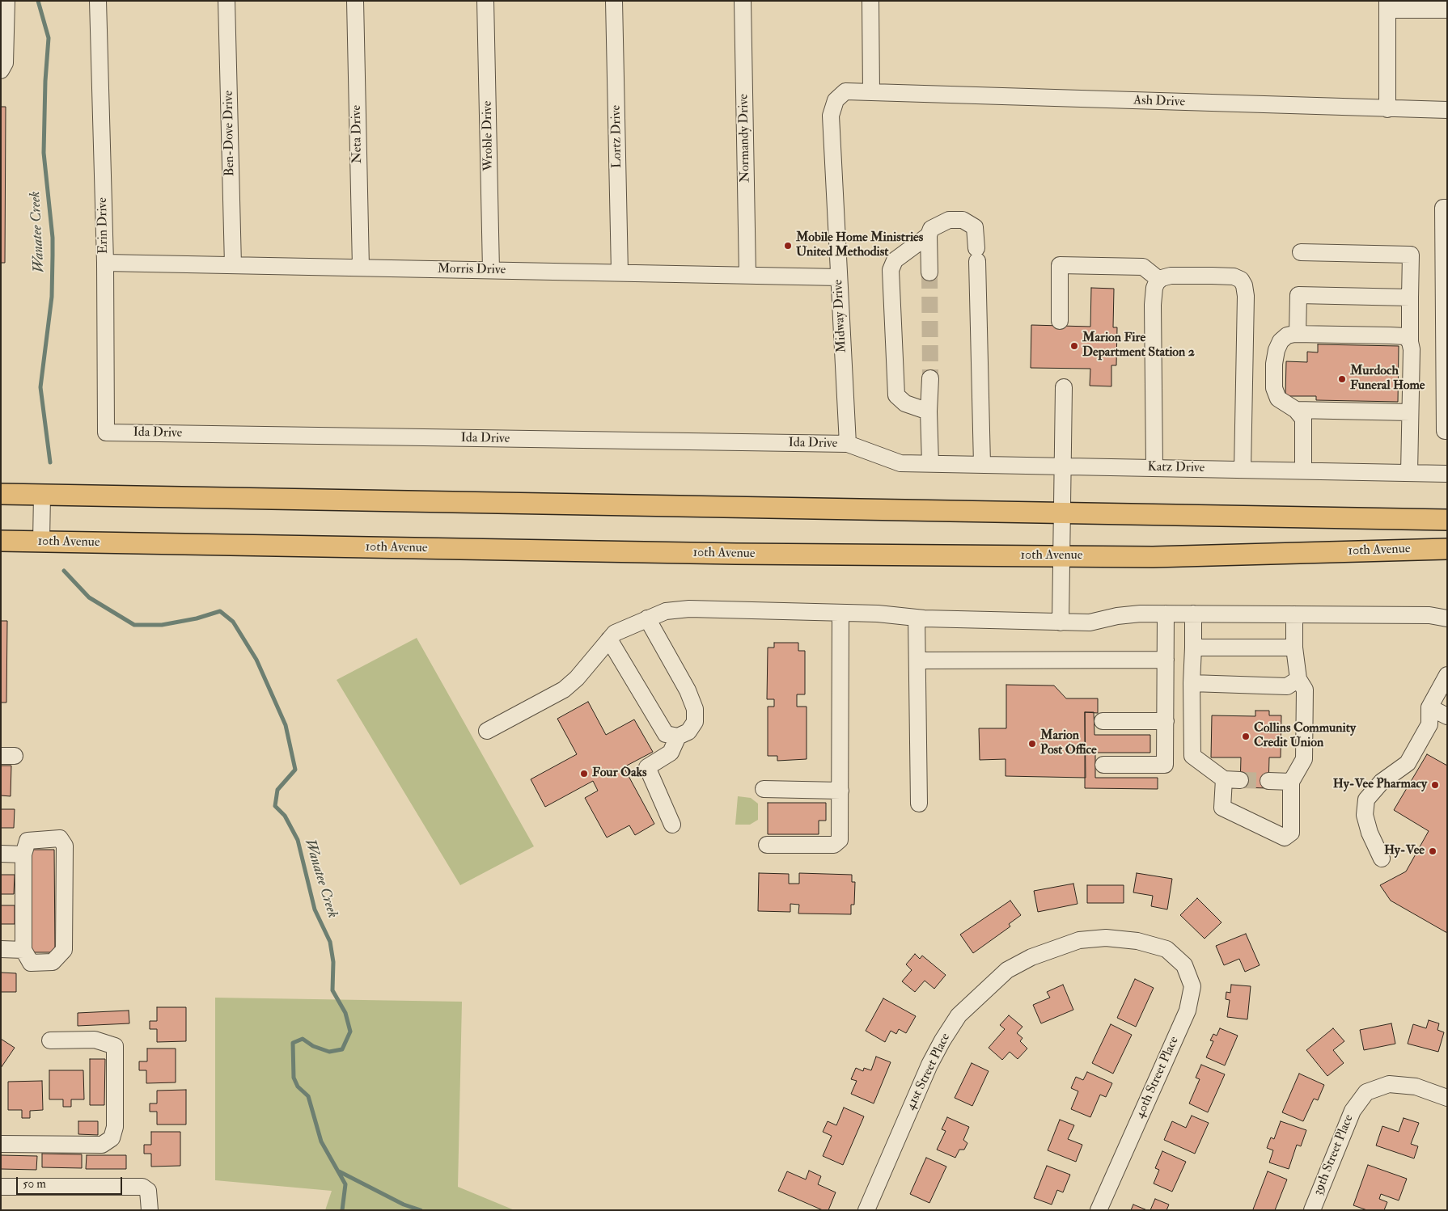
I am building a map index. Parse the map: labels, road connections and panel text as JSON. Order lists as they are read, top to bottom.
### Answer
{
  "streets": {
    "main road": ["10th Avenue"],
    "street": [
      "Ash Drive",
      "Ben-Dove Drive",
      "Neta Drive",
      "Wroble Drive",
      "Lortz Drive",
      "Normandy Drive",
      "Erin Drive",
      "Morris Drive",
      "Midway Drive",
      "Ida Drive",
      "Katz Drive",
      "41st Street Place",
      "40th Street Place",
      "39th Street Place"
    ]
  },
  "crossings": [
    ["Ash Drive", "Midway Drive"],
    ["Ben-Dove Drive", "Morris Drive"],
    ["Neta Drive", "Morris Drive"],
    ["Wroble Drive", "Morris Drive"],
    ["Lortz Drive", "Morris Drive"],
    ["Normandy Drive", "Morris Drive"],
    ["Erin Drive", "Morris Drive"],
    ["Erin Drive", "Ida Drive"],
    ["Morris Drive", "Midway Drive"],
    ["Midway Drive", "Ida Drive"],
    ["41st Street Place", "40th Street Place"]
  ],
  "water": ["Wanatee Creek"],
  "places": [
    "Mobile Home Ministries United Methodist",
    "Marion Fire Department Station 2",
    "Murdoch Funeral Home",
    "Collins Community Credit Union",
    "Marion Post Office",
    "Four Oaks",
    "Hy-Vee Pharmacy",
    "Hy-Vee"
  ],
  "scale_bar": "50 m"
}
